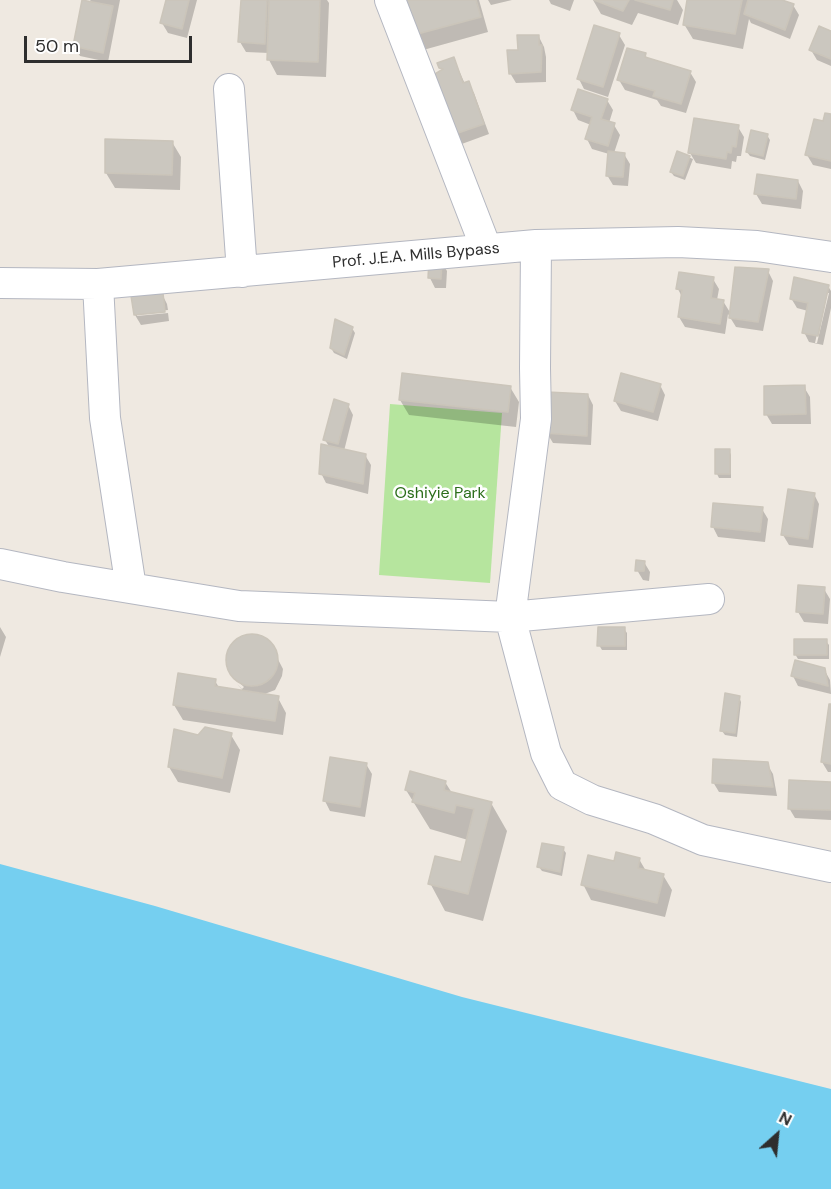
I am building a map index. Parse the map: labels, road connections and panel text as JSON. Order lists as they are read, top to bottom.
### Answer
{
  "streets": {
    "street": ["Prof. J.E.A. Mills Bypass"]
  },
  "parks": ["Oshiyie Park"],
  "scale_bar": "50 m",
  "north": "top right"
}
